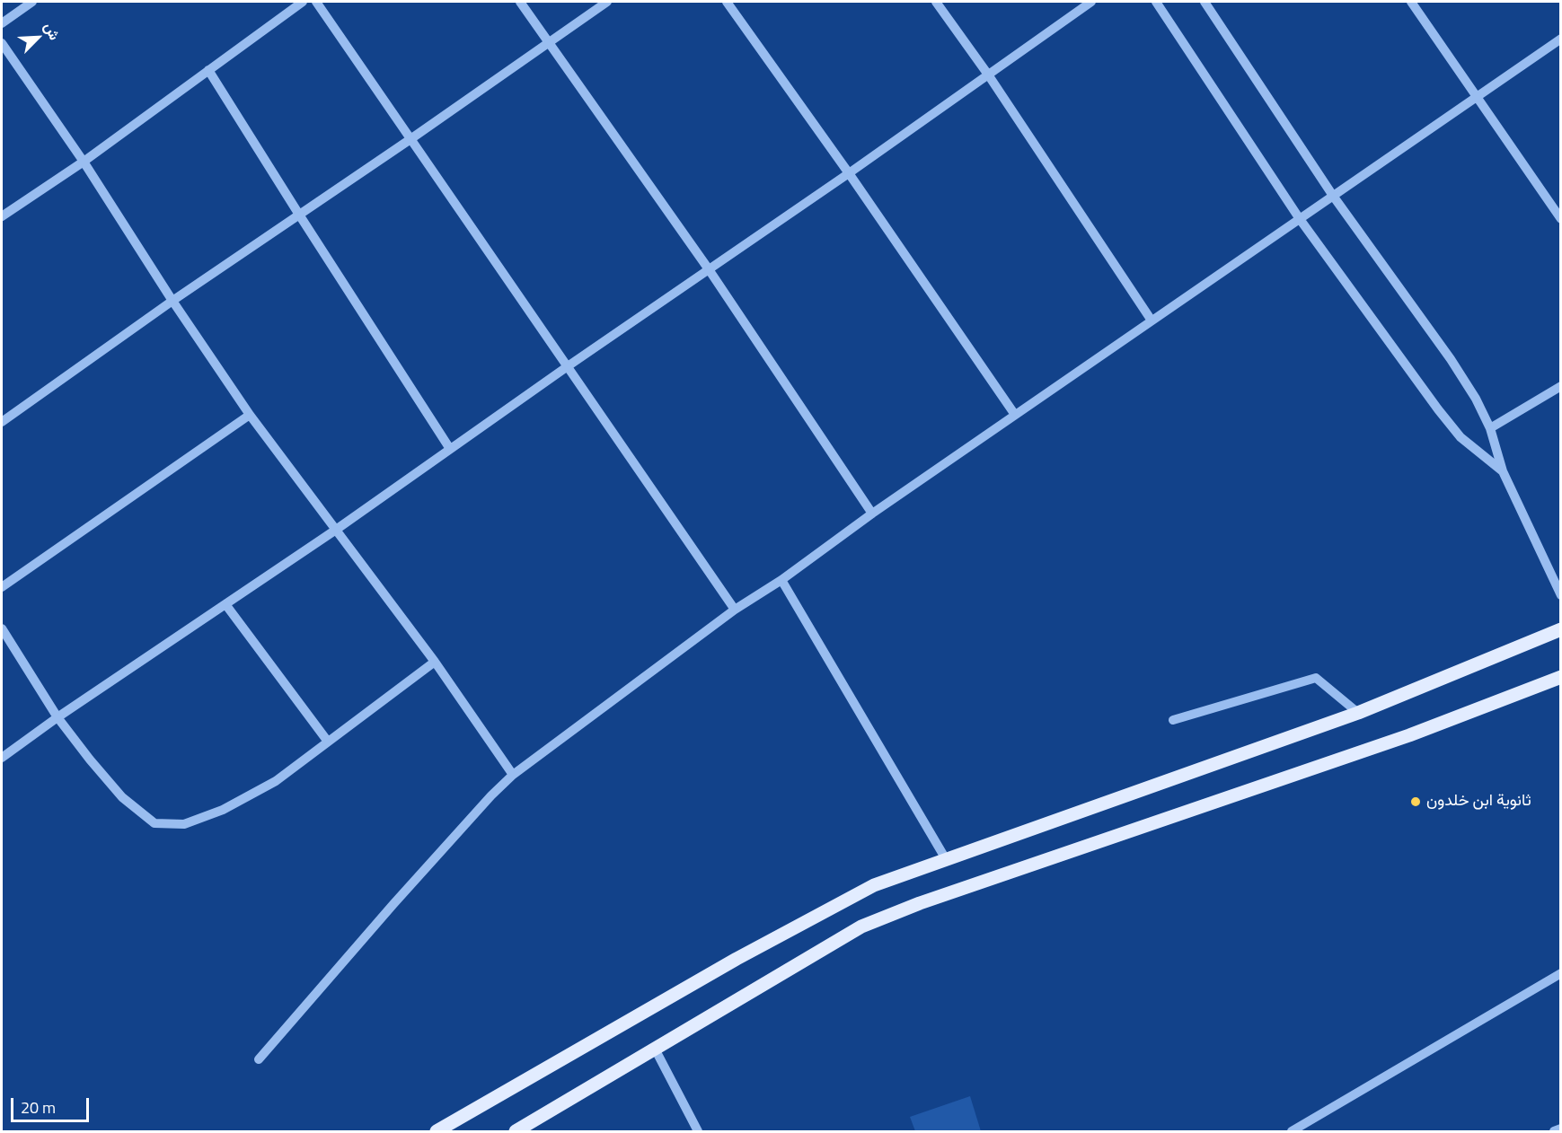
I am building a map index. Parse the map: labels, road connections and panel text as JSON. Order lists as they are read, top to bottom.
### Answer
{
  "places": ["ثانوية ابن خلدون"],
  "scale_bar": "20 m",
  "north": "top right"
}
